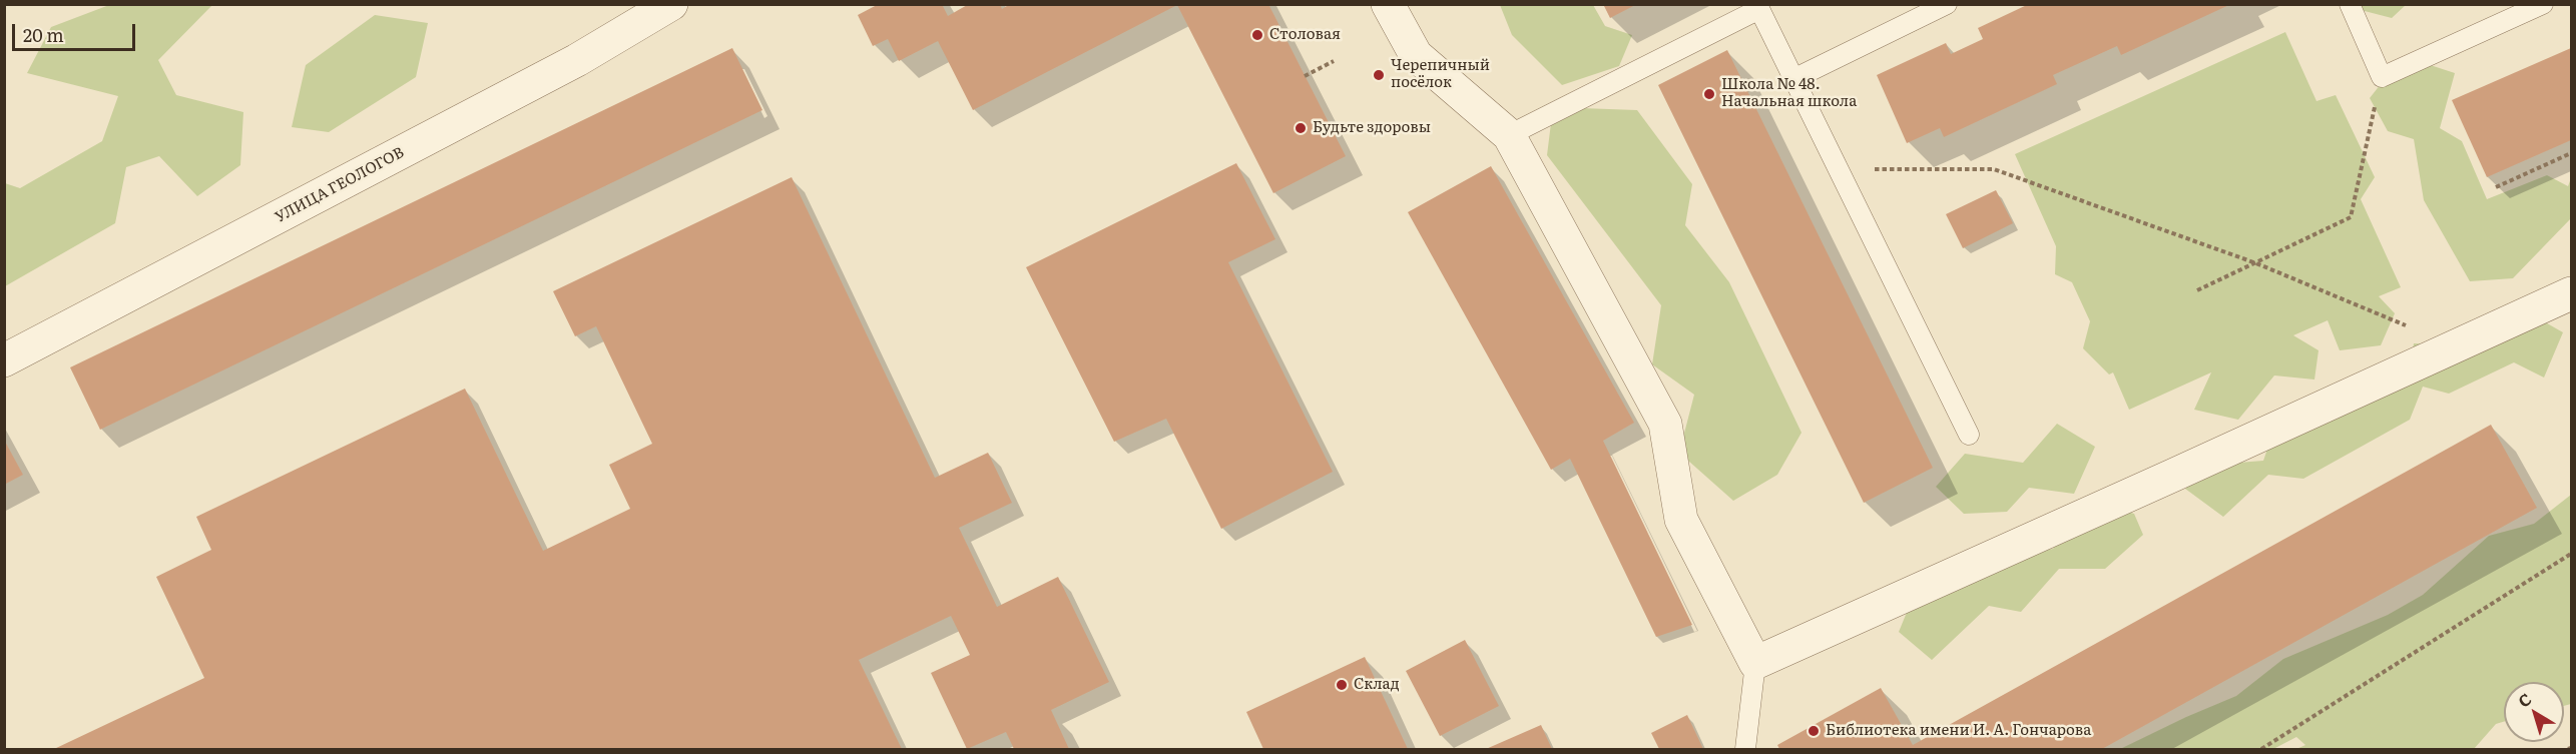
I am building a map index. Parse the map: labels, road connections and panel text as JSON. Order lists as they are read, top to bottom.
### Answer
{
  "streets": {
    "street": ["УЛИЦА ГЕОЛОГОВ"]
  },
  "places": [
    "Столовая",
    "Черепичный посёлок",
    "Школа № 48. Начальная школа",
    "Будьте здоровы",
    "Склад",
    "Библиотека имени И. А. Гончарова"
  ],
  "scale_bar": "20 m",
  "north": "top left"
}
